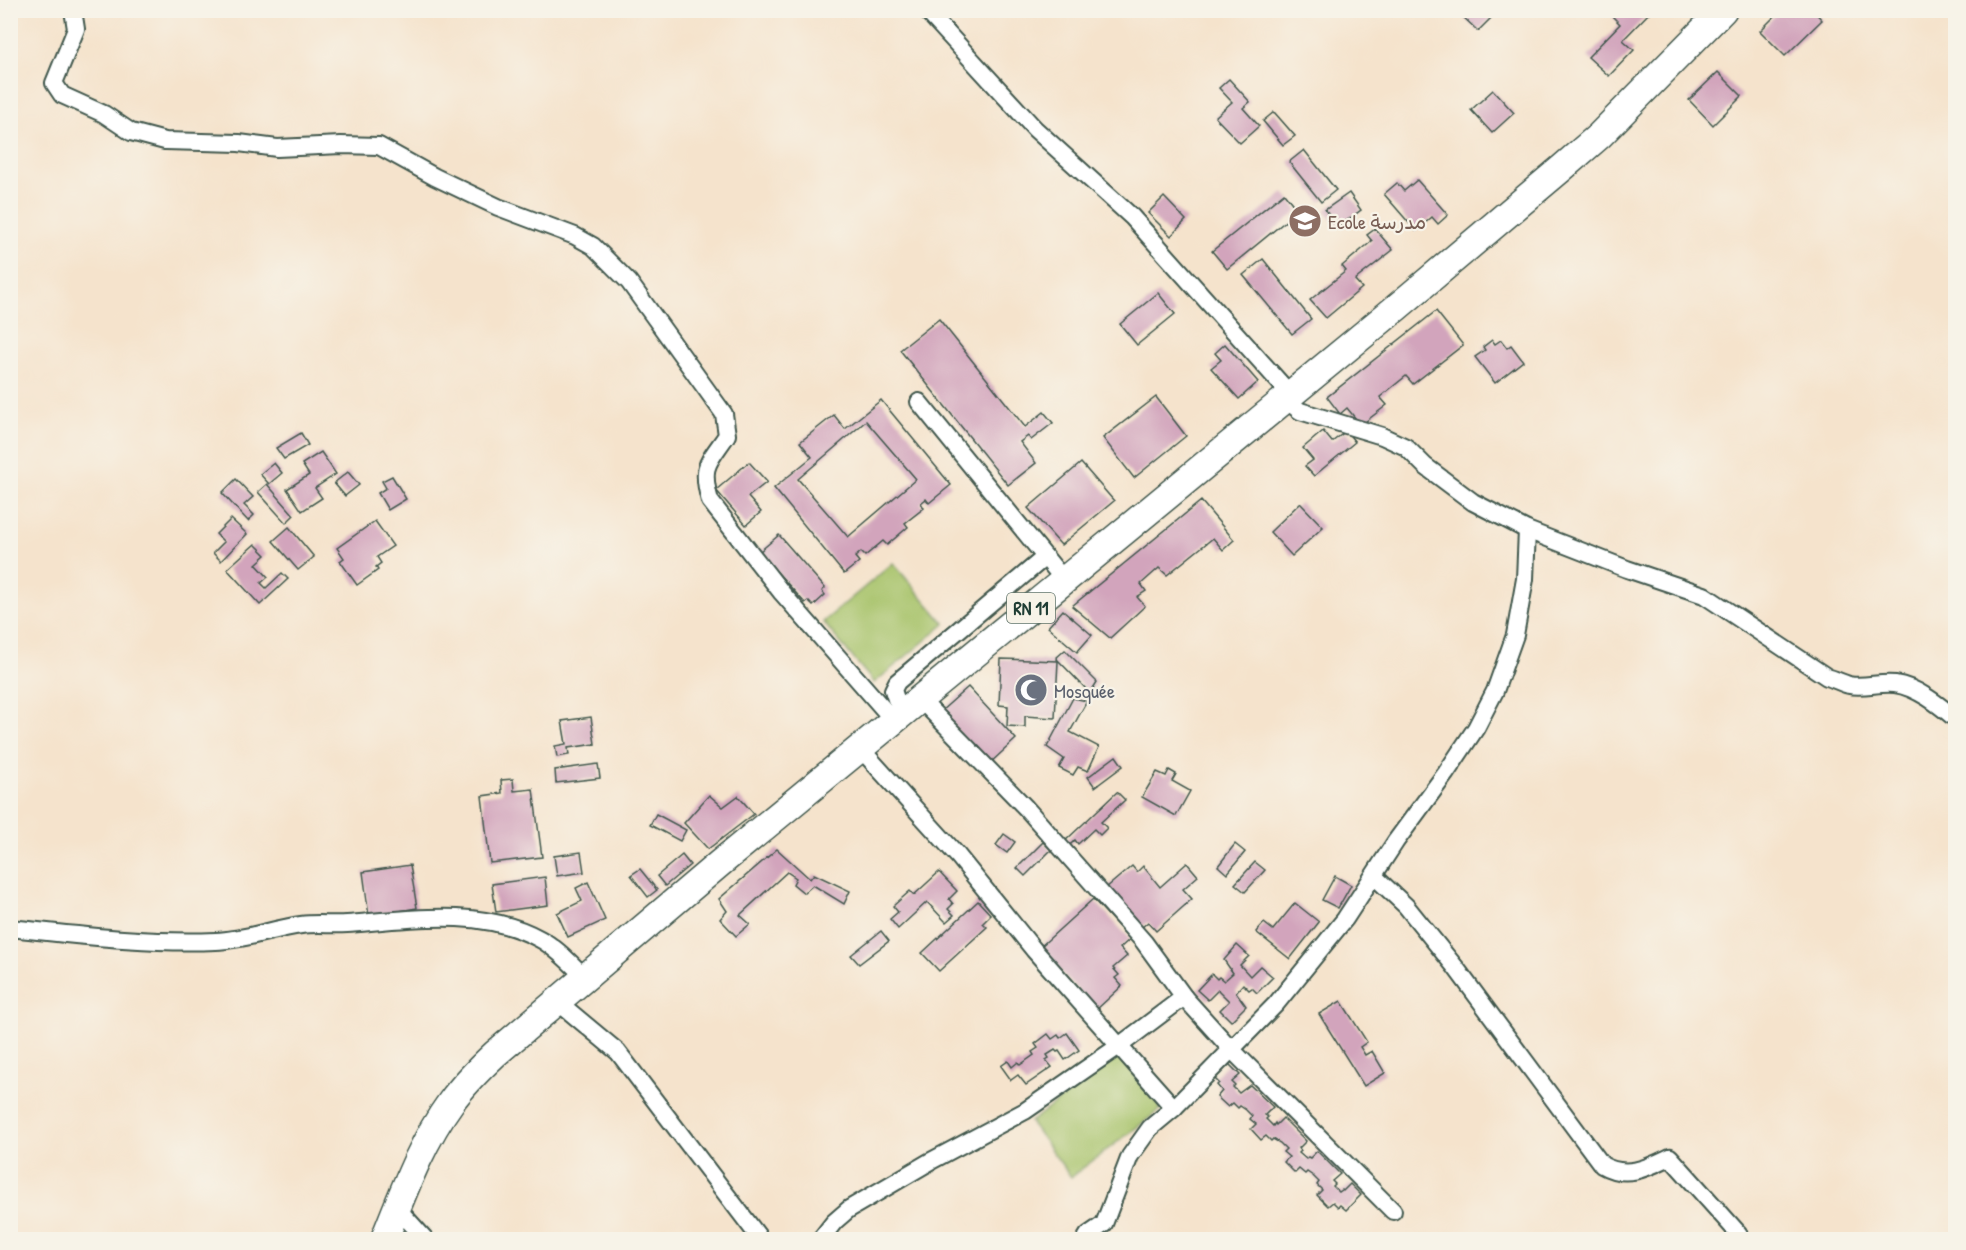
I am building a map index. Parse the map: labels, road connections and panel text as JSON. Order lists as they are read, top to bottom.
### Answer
{
  "streets": {
    "main road": ["RN 11"]
  },
  "places": {
    "school or university": ["Ecole مدرسة"],
    "mosque": ["Mosquée"]
  }
}
